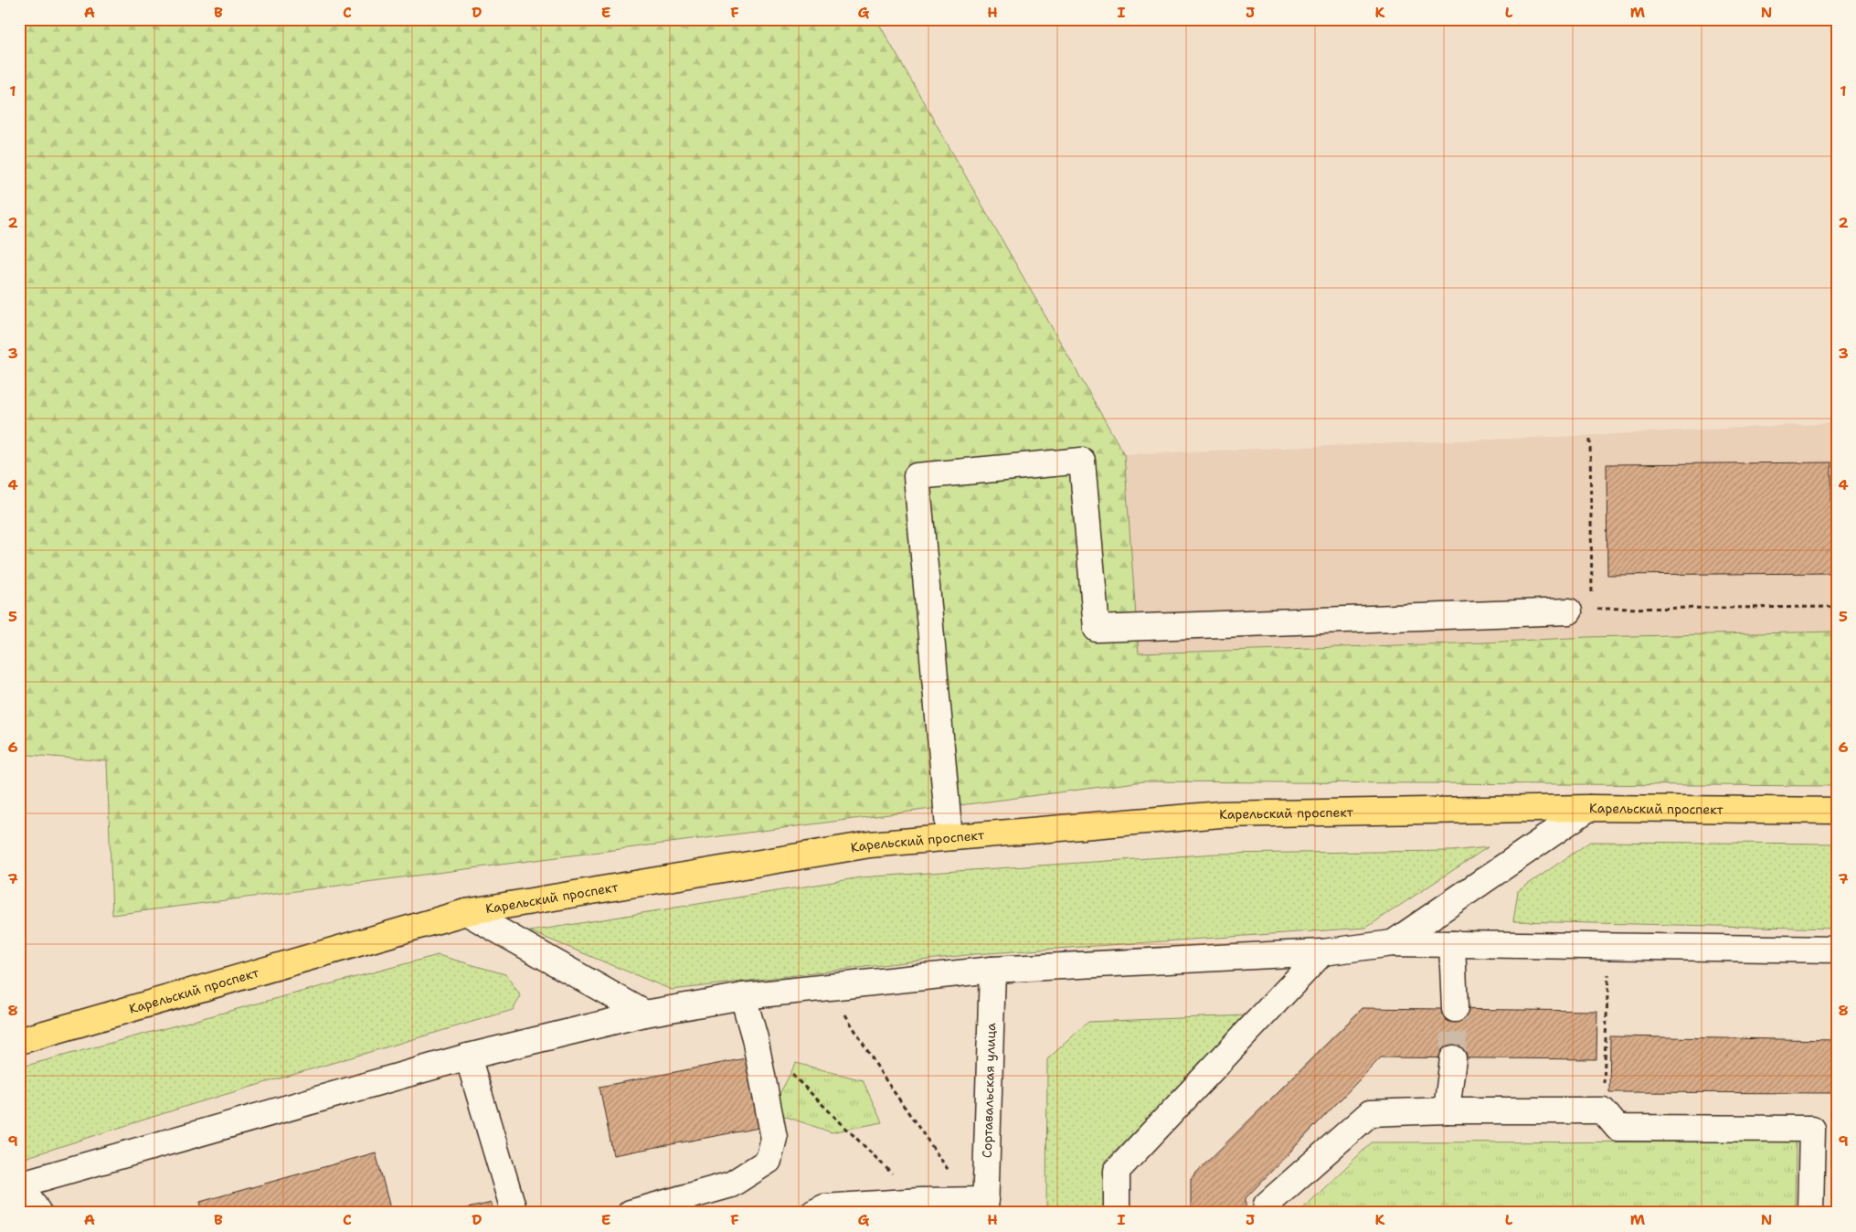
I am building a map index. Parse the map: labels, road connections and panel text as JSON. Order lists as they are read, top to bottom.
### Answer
{
  "streets": {
    "main road": ["Карельский проспект"],
    "street": ["Сортавальская улица"]
  },
  "grid": {
    "columns": [
      "A",
      "B",
      "C",
      "D",
      "E",
      "F",
      "G",
      "H",
      "I",
      "J",
      "K",
      "L",
      "M",
      "N"
    ],
    "rows": [
      "1",
      "2",
      "3",
      "4",
      "5",
      "6",
      "7",
      "8",
      "9"
    ]
  }
}
